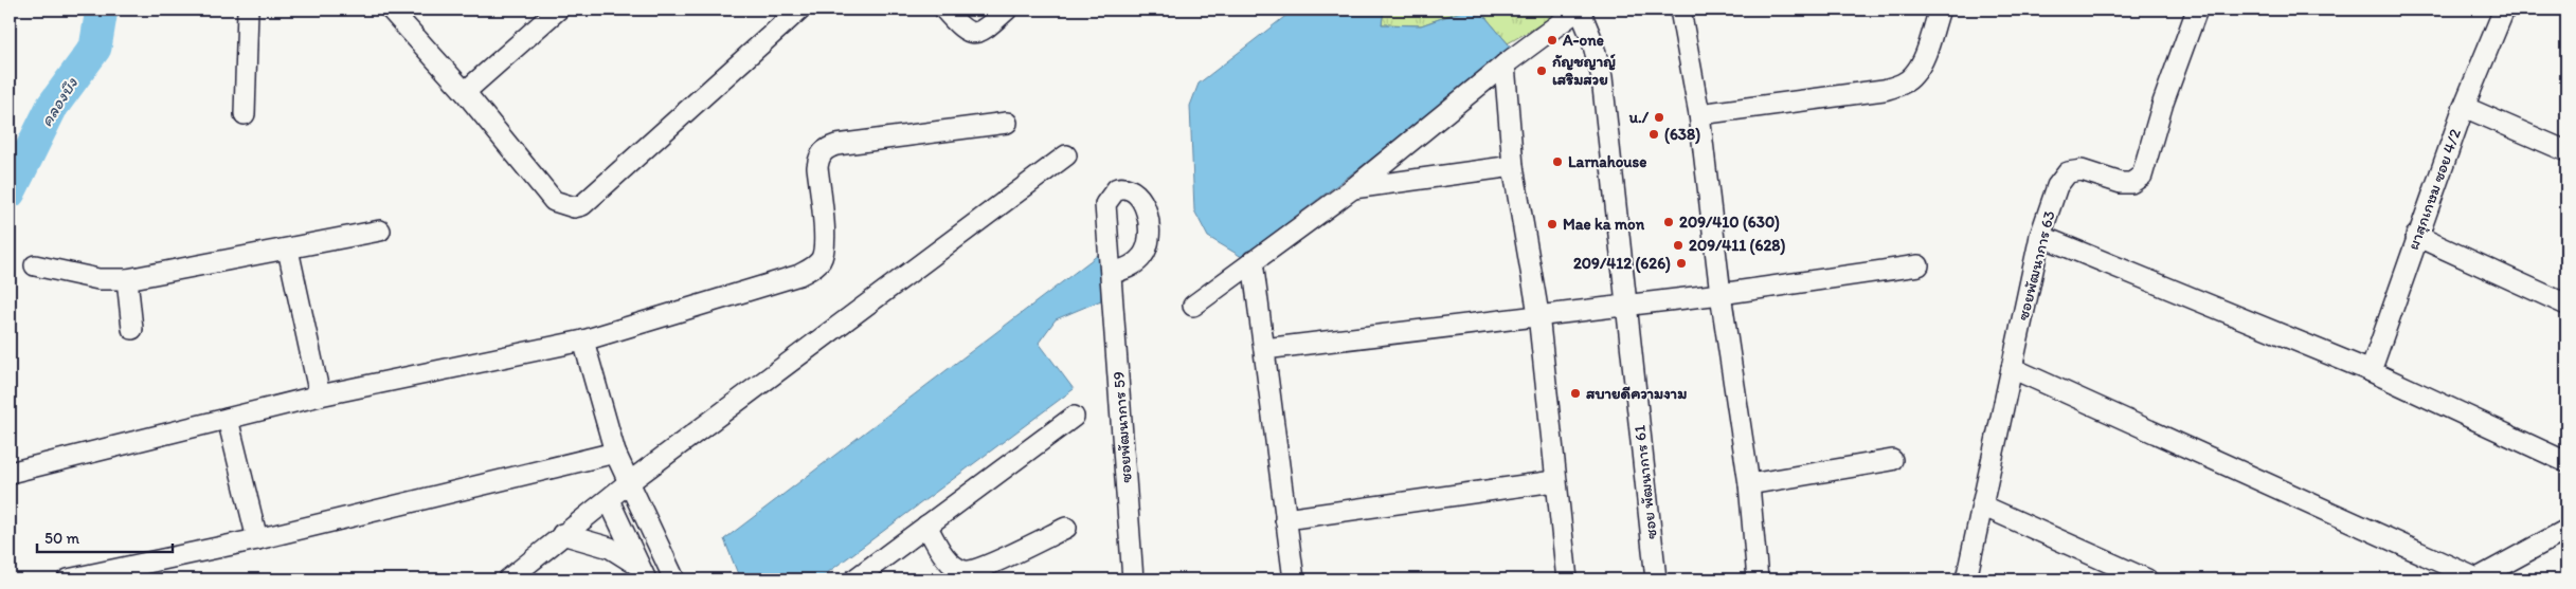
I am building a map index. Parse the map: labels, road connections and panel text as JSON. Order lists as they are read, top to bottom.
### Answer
{
  "streets": {
    "street": [
      "ผาสุกเกษม ซอย 4/2",
      "ซอยพัฒนาการ 63",
      "ซอยพัฒนาการ 59",
      "ซอย พัฒนาการ 61"
    ]
  },
  "water": ["คลองบึง"],
  "places": [
    "A-one",
    "กัญชญาญ์ เสริมสวย",
    "u./",
    "(638)",
    "Larnahouse",
    "209/410 (630)",
    "Mae ka mon",
    "209/411 (628)",
    "209/412 (626)",
    "สบายดีความงาม"
  ],
  "scale_bar": "50 m"
}
